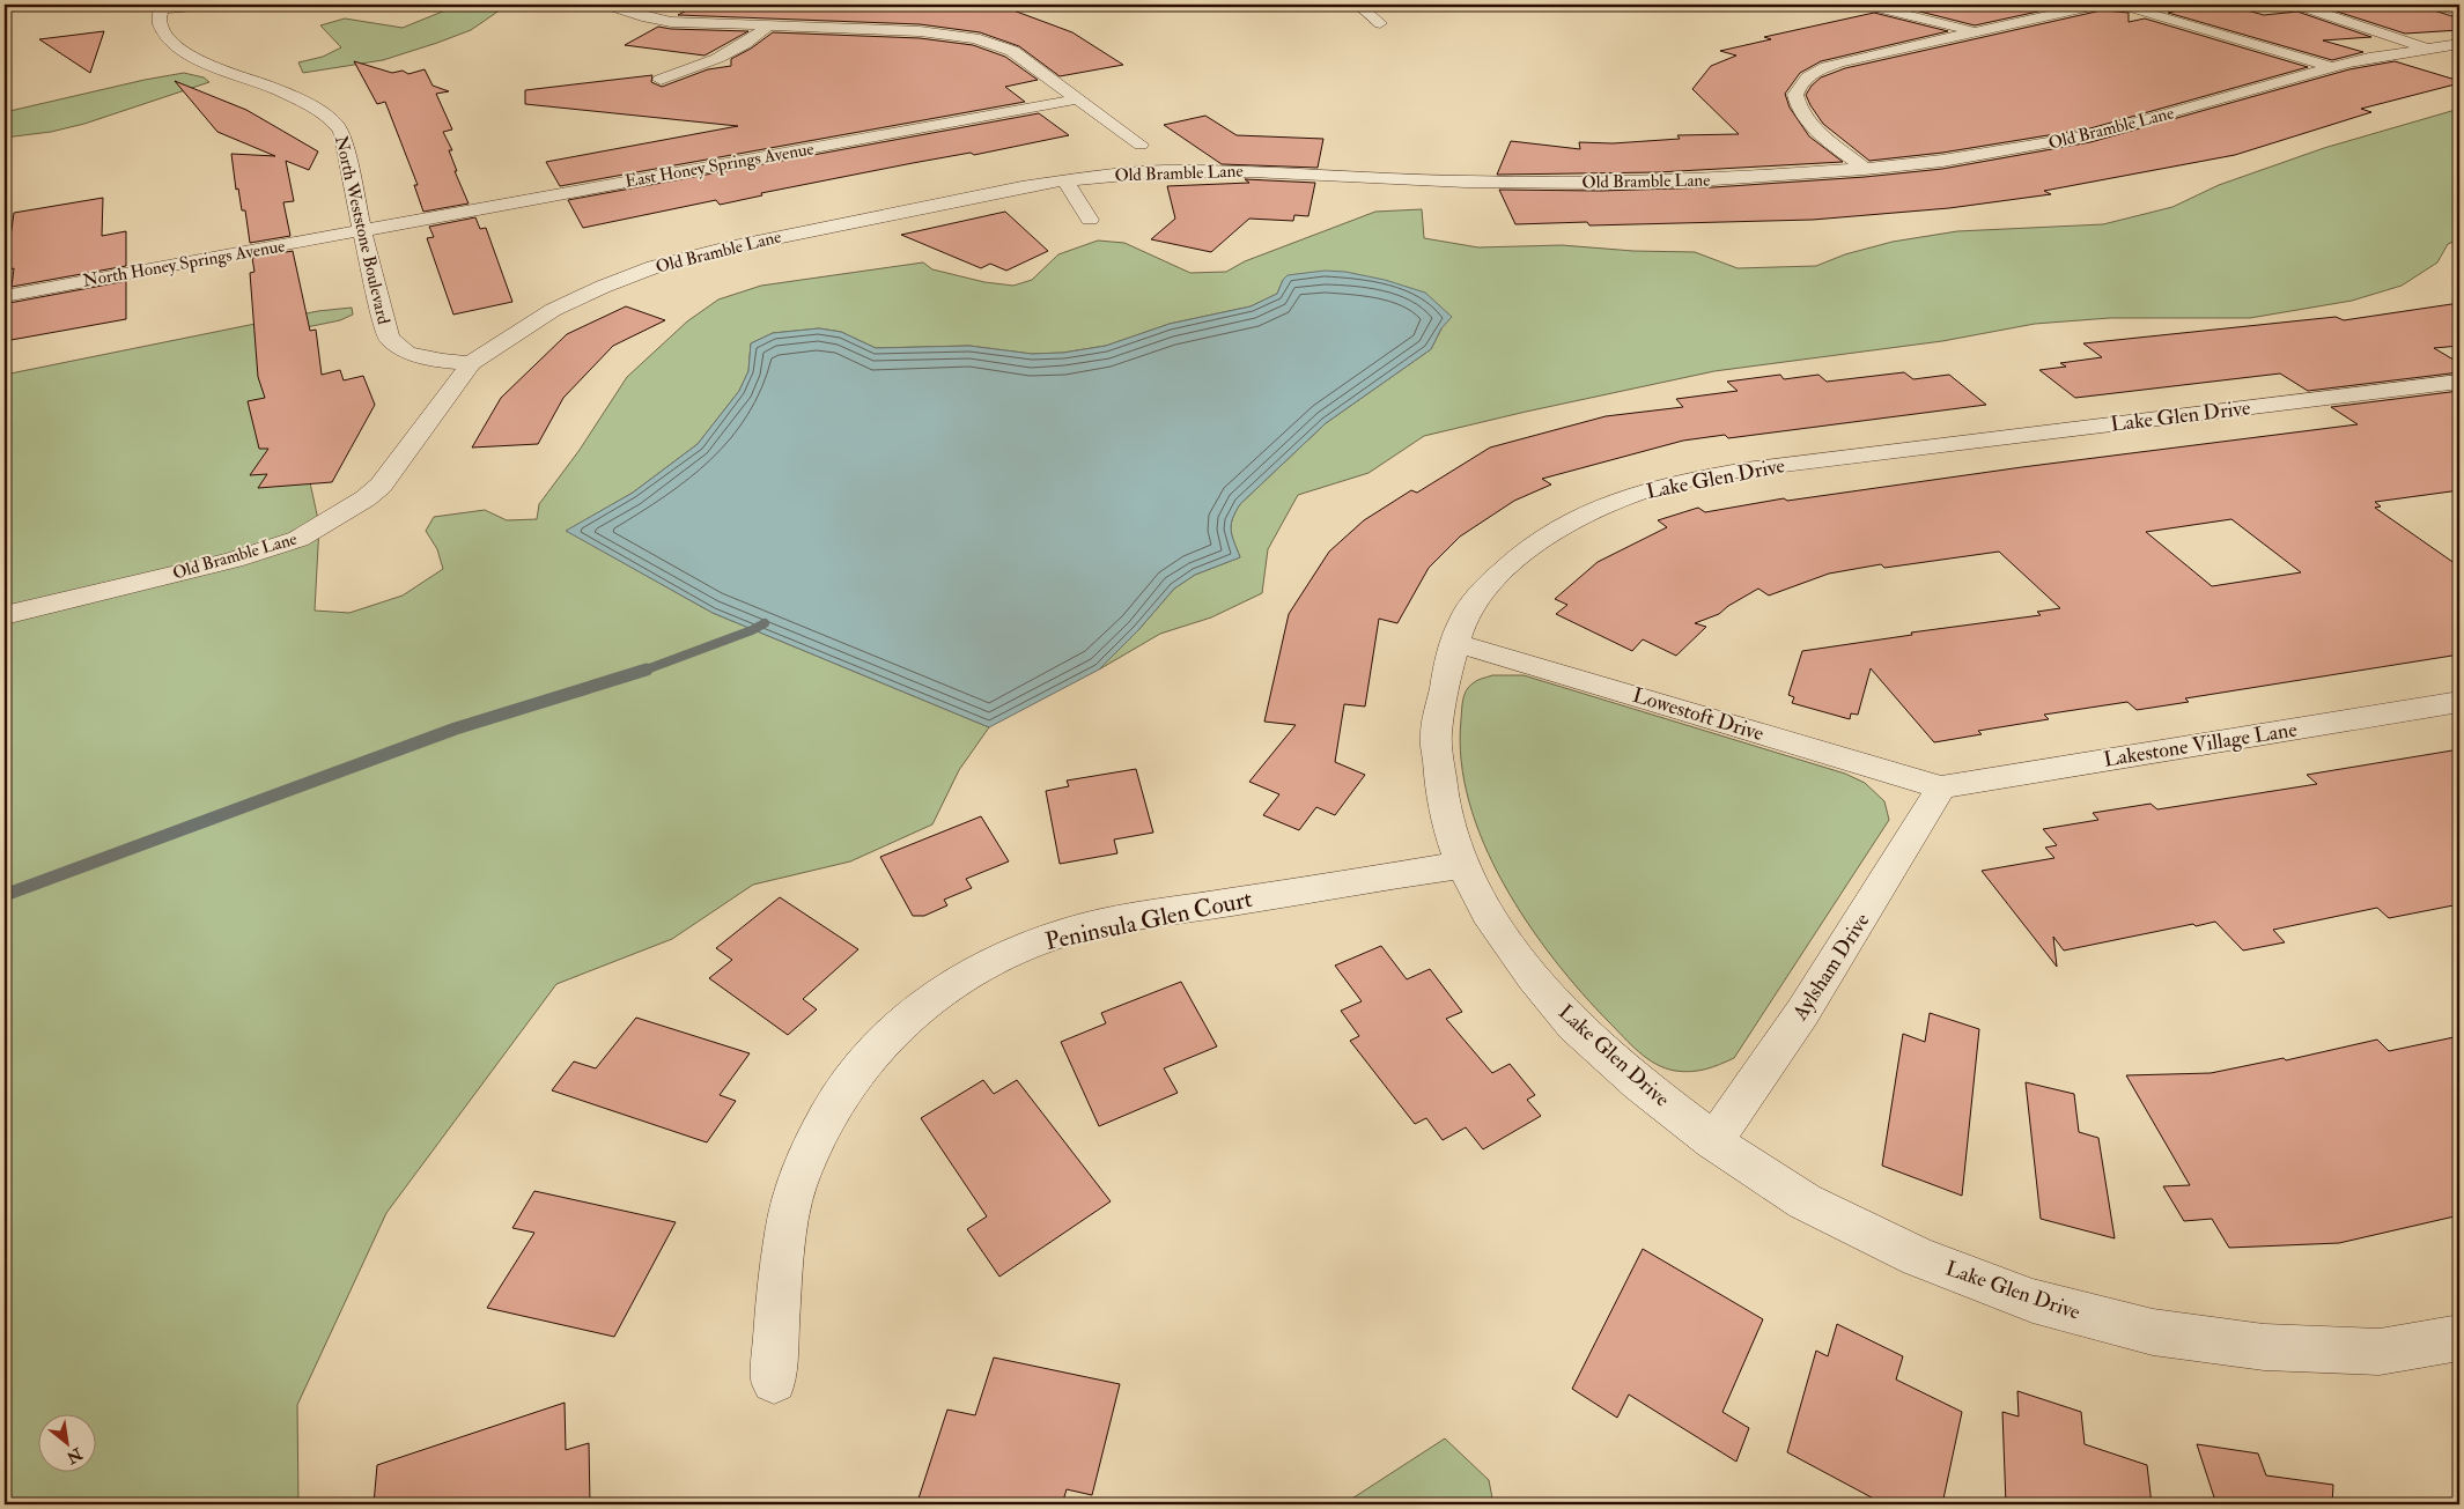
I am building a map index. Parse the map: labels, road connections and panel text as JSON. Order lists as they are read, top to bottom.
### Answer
{
  "streets": {
    "street": [
      "Old Bramble Lane",
      "East Honey Springs Avenue",
      "North Weststone Boulevard",
      "North Honey Springs Avenue",
      "Lake Glen Drive",
      "Lowestoft Drive",
      "Lakestone Village Lane",
      "Peninsula Glen Court",
      "Aylsham Drive"
    ]
  },
  "crossings": [
    ["Old Bramble Lane", "North Weststone Boulevard"],
    ["East Honey Springs Avenue", "North Weststone Boulevard"],
    ["East Honey Springs Avenue", "North Honey Springs Avenue"],
    ["North Weststone Boulevard", "North Honey Springs Avenue"],
    ["Lake Glen Drive", "Lowestoft Drive"],
    ["Lake Glen Drive", "Peninsula Glen Court"],
    ["Lake Glen Drive", "Aylsham Drive"],
    ["Lowestoft Drive", "Lakestone Village Lane"],
    ["Lowestoft Drive", "Aylsham Drive"],
    ["Lakestone Village Lane", "Aylsham Drive"]
  ],
  "north": "bottom right"
}
